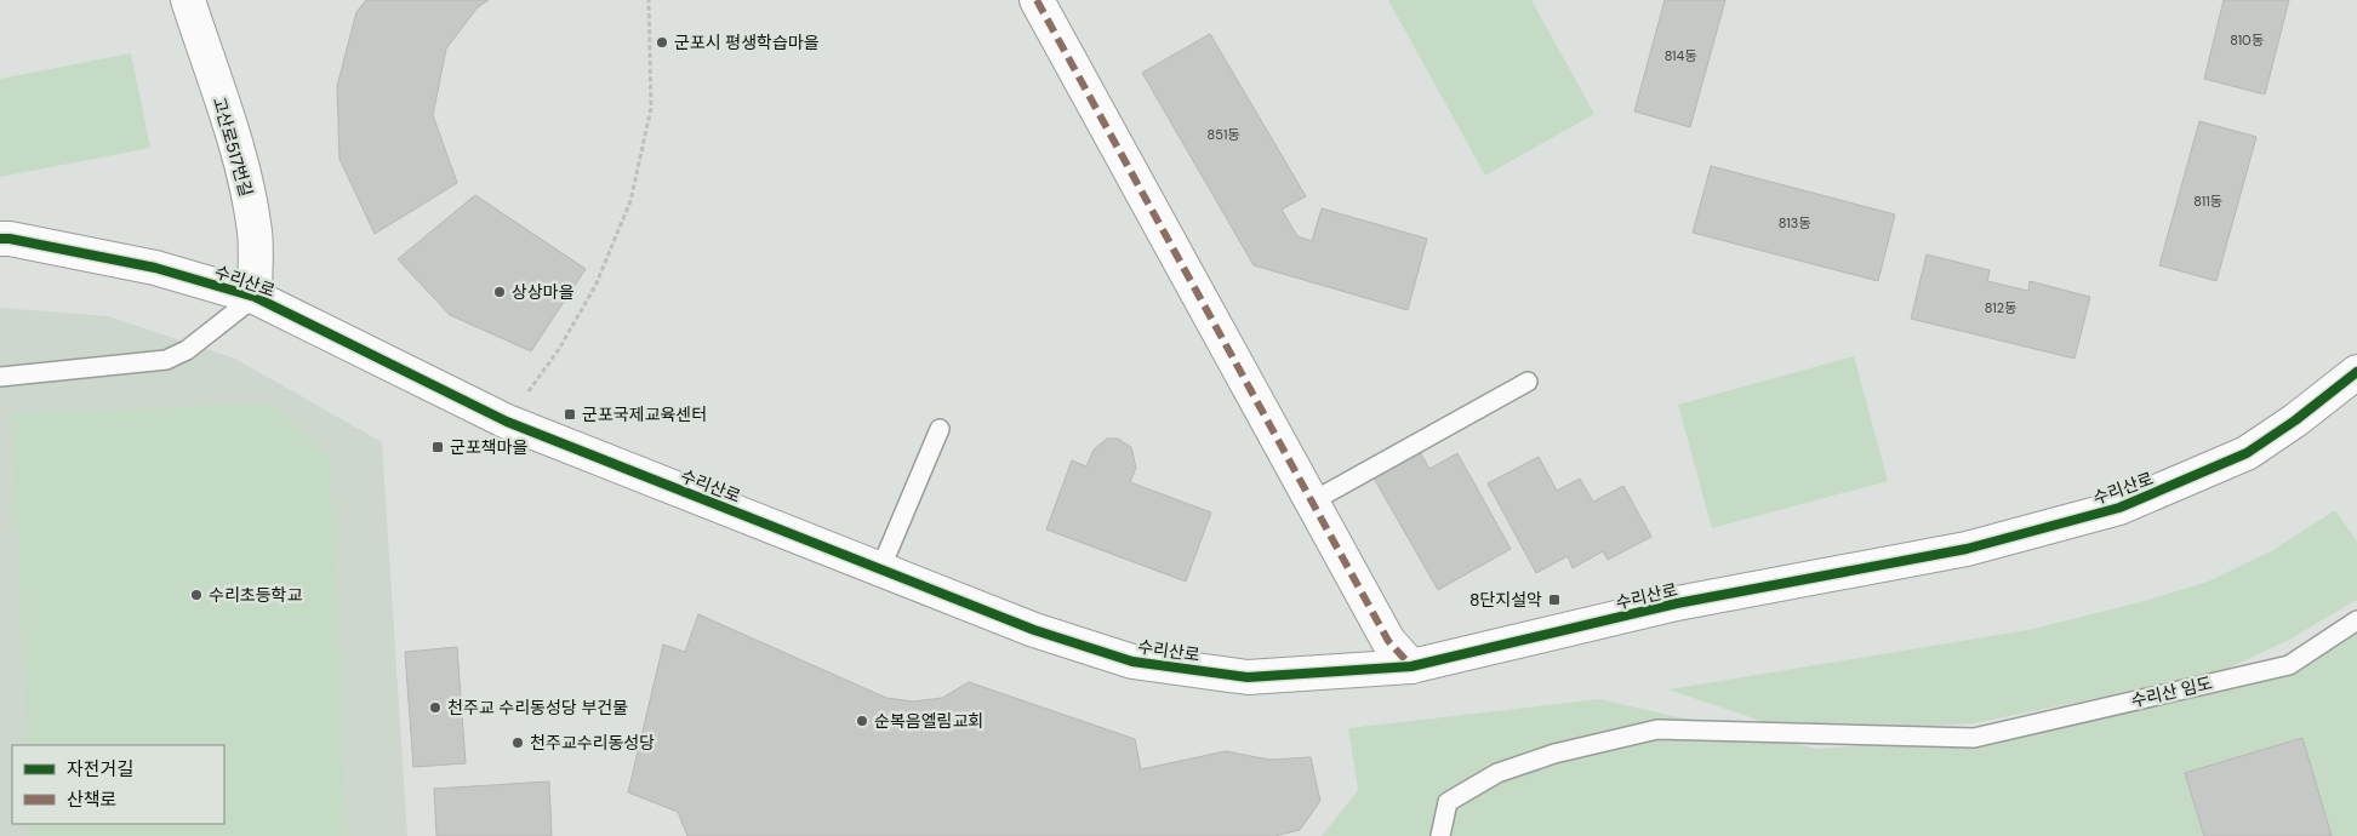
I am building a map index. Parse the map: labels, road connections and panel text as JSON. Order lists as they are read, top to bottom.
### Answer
{
  "streets": {
    "street": ["고산로517번길", "수리산로"],
    "lane": ["수리산 임도"]
  },
  "crossings": [
    ["고산로517번길", "수리산로"]
  ],
  "places": {
    "other": [
      "군포시 평생학습마을",
      "상상마을",
      "수리초등학교",
      "천주교 수리동성당 부건물",
      "순복음엘림교회",
      "천주교수리동성당"
    ],
    "transit": ["군포국제교육센터", "군포책마을", "8단지설악"]
  },
  "house_numbers": [
    "810동",
    "814동",
    "851동",
    "811동",
    "813동",
    "812동"
  ],
  "legend": ["자전거길", "산책로"]
}
